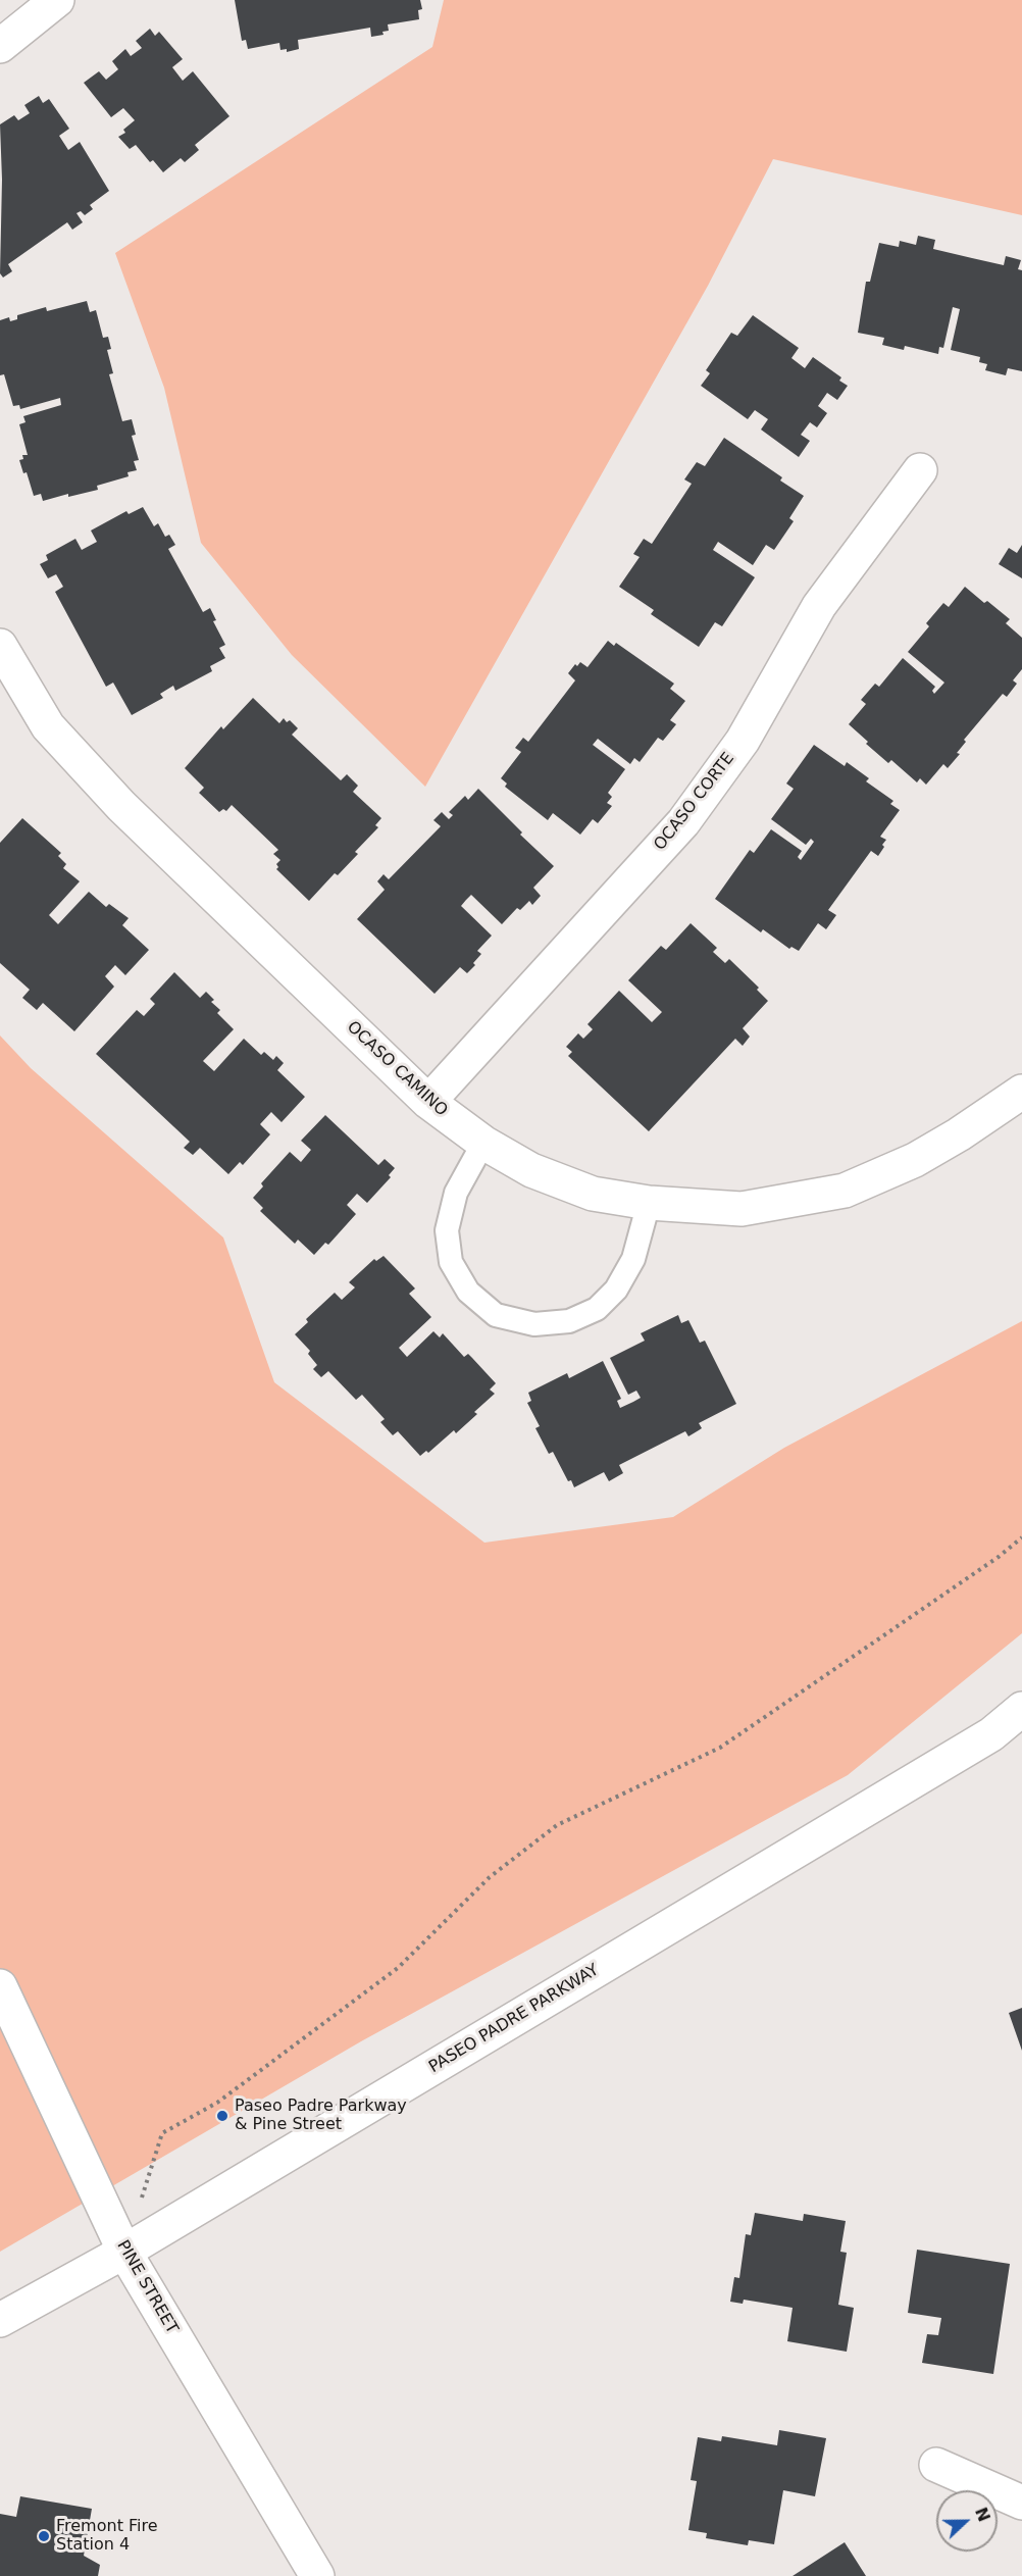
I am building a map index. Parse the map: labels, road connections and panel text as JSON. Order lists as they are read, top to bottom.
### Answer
{
  "streets": {
    "street": [
      "OCASO CORTE",
      "OCASO CAMINO",
      "PASEO PADRE PARKWAY",
      "PINE STREET"
    ]
  },
  "crossings": [
    ["OCASO CORTE", "OCASO CAMINO"],
    ["PASEO PADRE PARKWAY", "PINE STREET"]
  ],
  "places": ["Paseo Padre Parkway & Pine Street", "Fremont Fire Station 4"],
  "north": "right"
}
